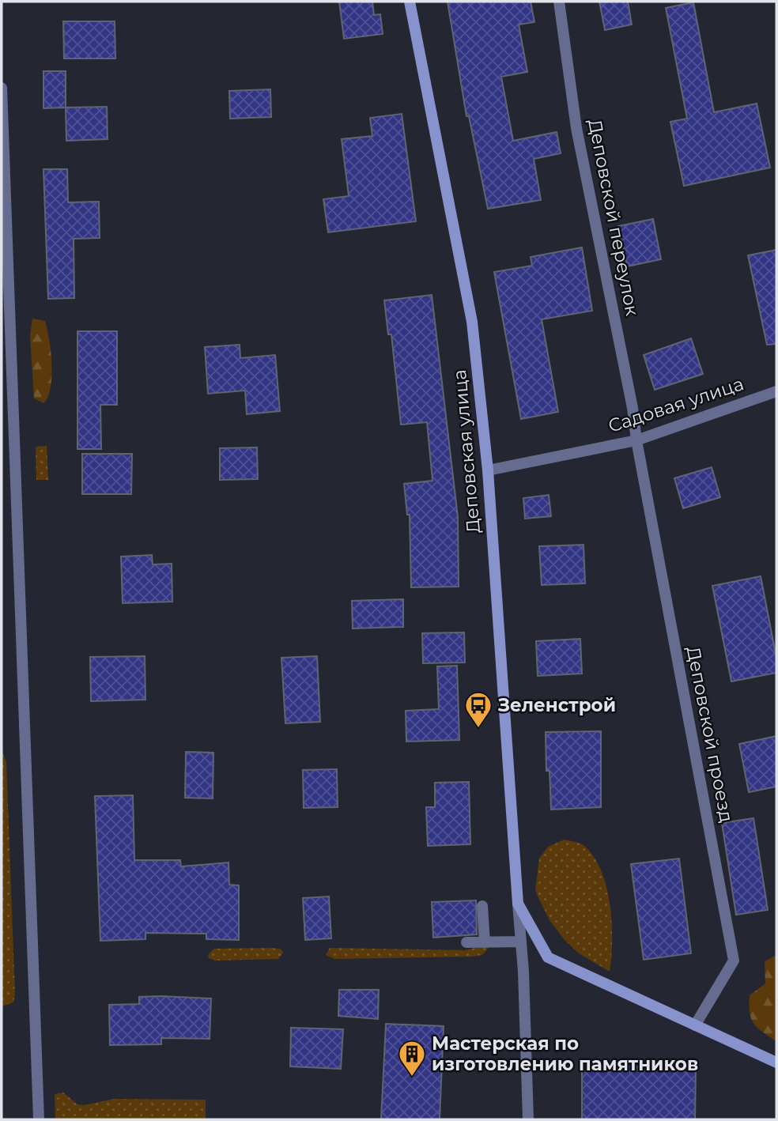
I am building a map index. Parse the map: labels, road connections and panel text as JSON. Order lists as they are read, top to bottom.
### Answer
{
  "streets": {
    "main road": ["Деповская улица"],
    "street": ["Деповской переулок", "Садовая улица", "Деповской проезд"]
  },
  "crossings": [
    ["Деповской переулок", "Садовая улица"],
    ["Деповской переулок", "Деповской проезд"],
    ["Садовая улица", "Деповская улица"],
    ["Садовая улица", "Деповской проезд"],
    ["Деповская улица", "Деповской проезд"]
  ],
  "places": {
    "bus stop": ["Зеленстрой"],
    "building": ["Мастерская по изготовлению памятников"]
  }
}
